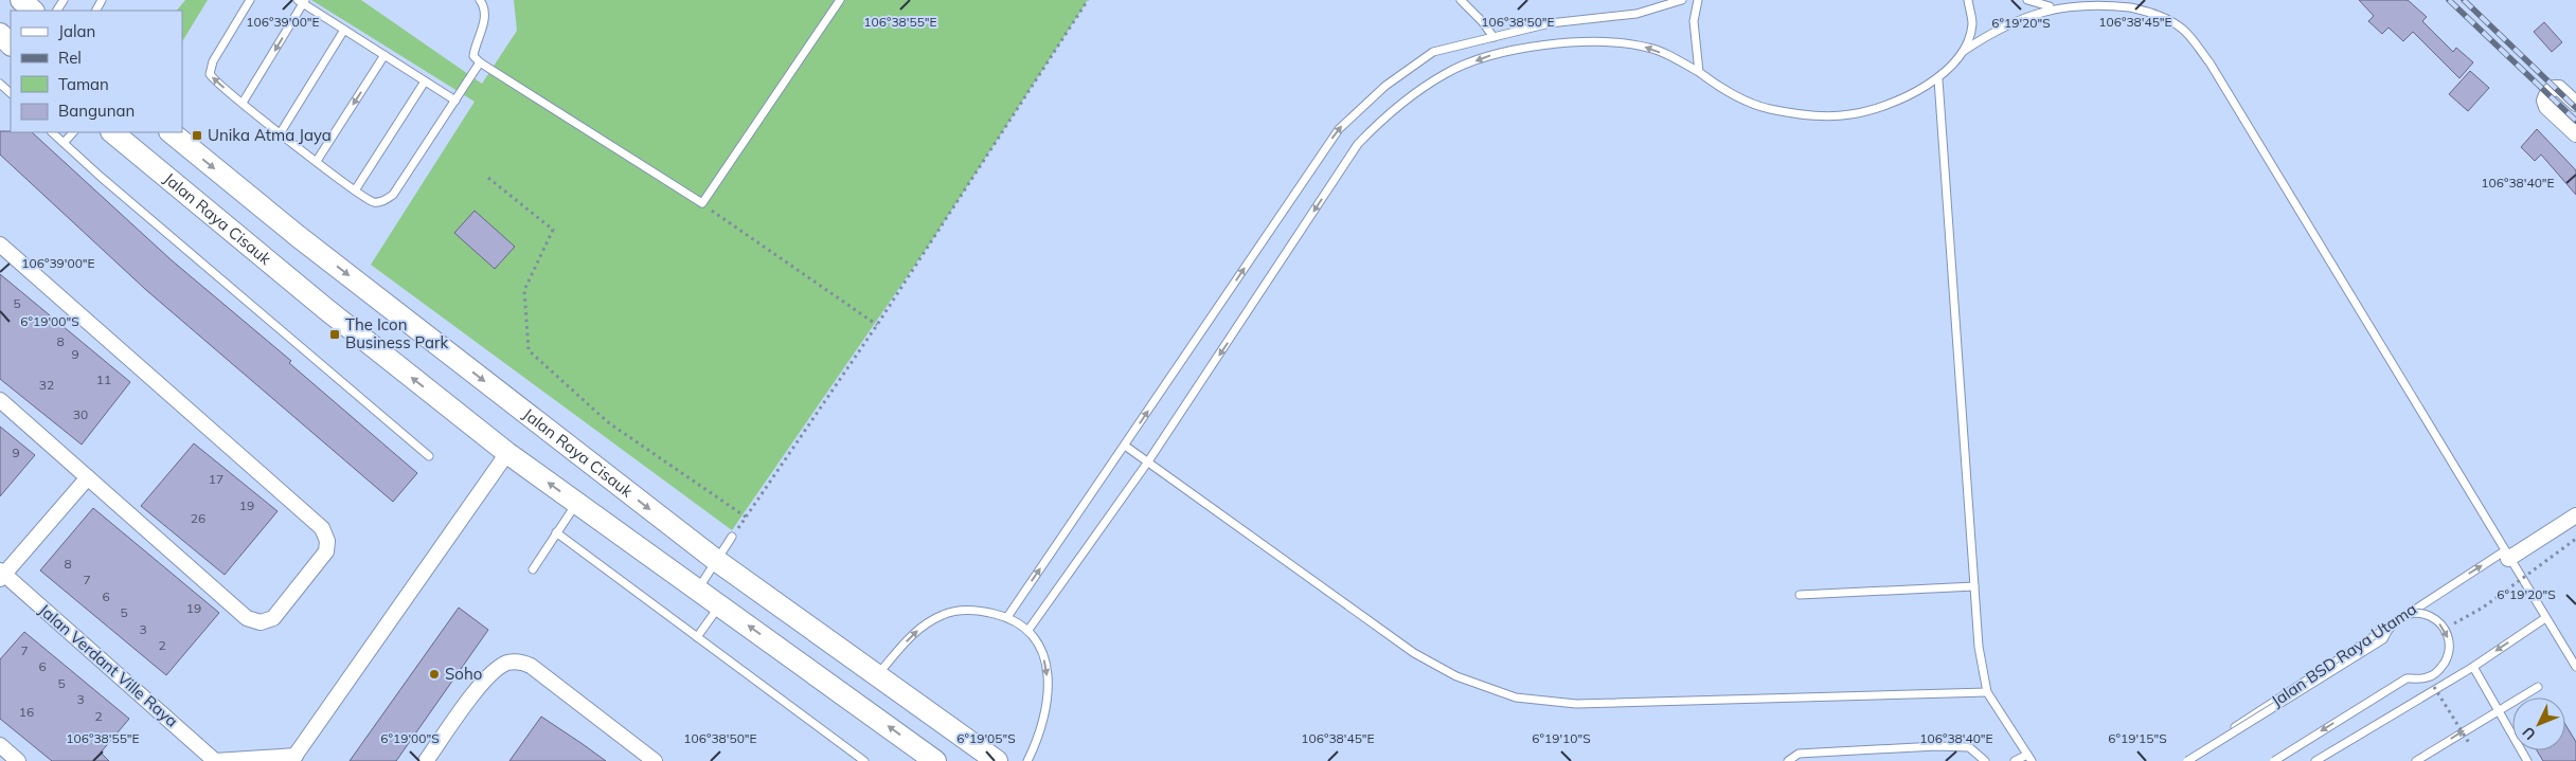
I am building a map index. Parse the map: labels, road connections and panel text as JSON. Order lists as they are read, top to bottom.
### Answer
{
  "streets": {
    "main road": ["Jalan Raya Cisauk"],
    "street": ["Jalan Verdant Ville Raya"],
    "lane": ["Jalan BSD Raya Utama"]
  },
  "places": {
    "transit": ["Unika Atma Jaya", "The Icon Business Park"],
    "other": ["Soho"]
  },
  "house_numbers": [
    "5",
    "8",
    "9",
    "11",
    "32",
    "30",
    "9",
    "17",
    "19",
    "26",
    "8",
    "7",
    "6",
    "19",
    "5",
    "3",
    "2",
    "7",
    "6",
    "5",
    "3",
    "16",
    "2"
  ],
  "legend": [
    "Jalan",
    "Rel",
    "Taman",
    "Bangunan"
  ],
  "north": "bottom left",
  "coordinates": [
    "106°39'00\"E",
    "106°38'55\"E",
    "106°38'50\"E",
    "106°38'45\"E",
    "6°19'20\"S",
    "106°38'40\"E",
    "6°19'00\"S",
    "6°19'05\"S",
    "6°19'10\"S",
    "6°19'15\"S"
  ]
}
